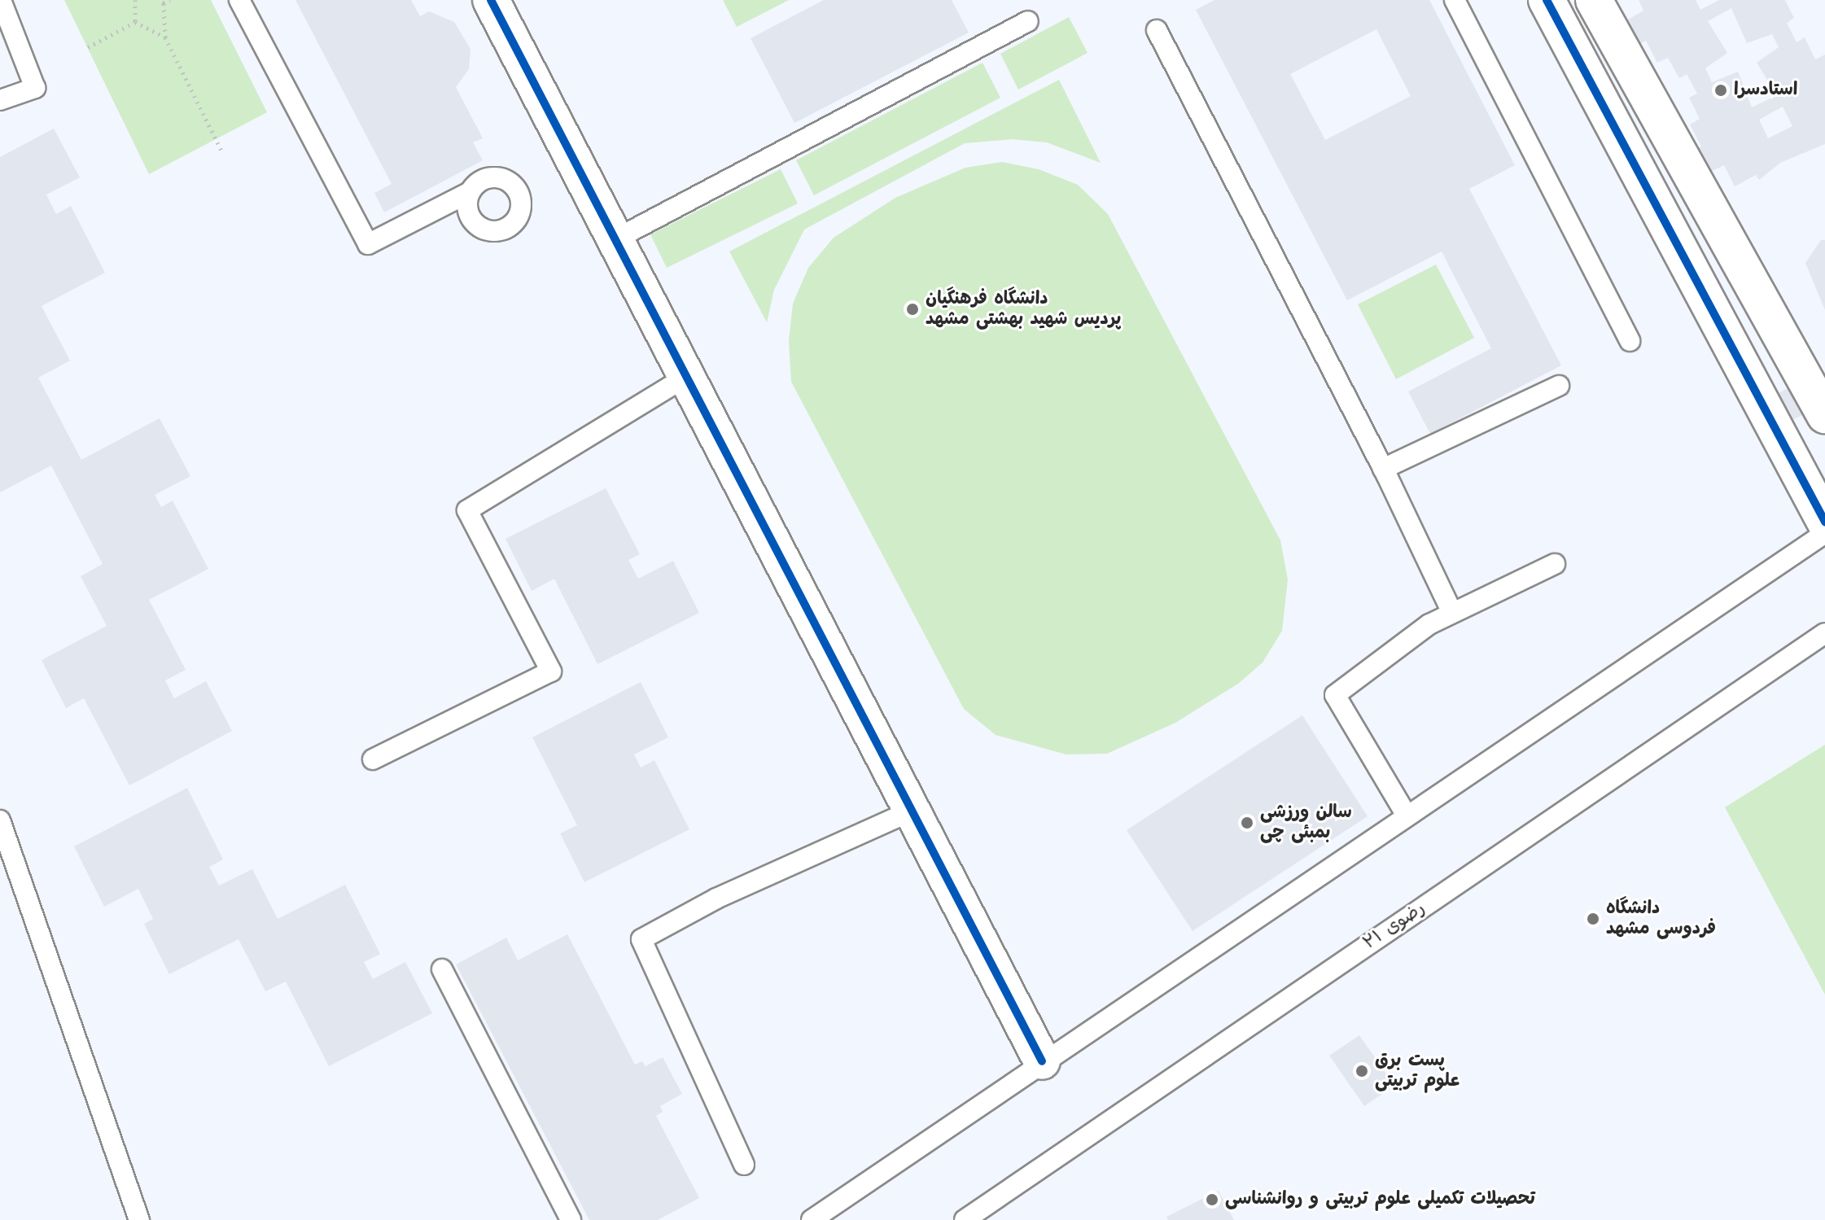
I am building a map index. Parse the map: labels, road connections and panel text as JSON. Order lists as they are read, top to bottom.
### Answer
{
  "streets": {
    "lane": ["رضوی ۲۱"]
  },
  "places": [
    "استادسرا",
    "دانشگاه فرهنگیان پردیس شهید بهشتی مشهد",
    "سالن ورزشی بمبئی چی",
    "دانشگاه فردوسی مشهد",
    "پست برق علوم تربیتی",
    "تحصیلات تکمیلی علوم تربیتی و روانشناسی"
  ]
}
